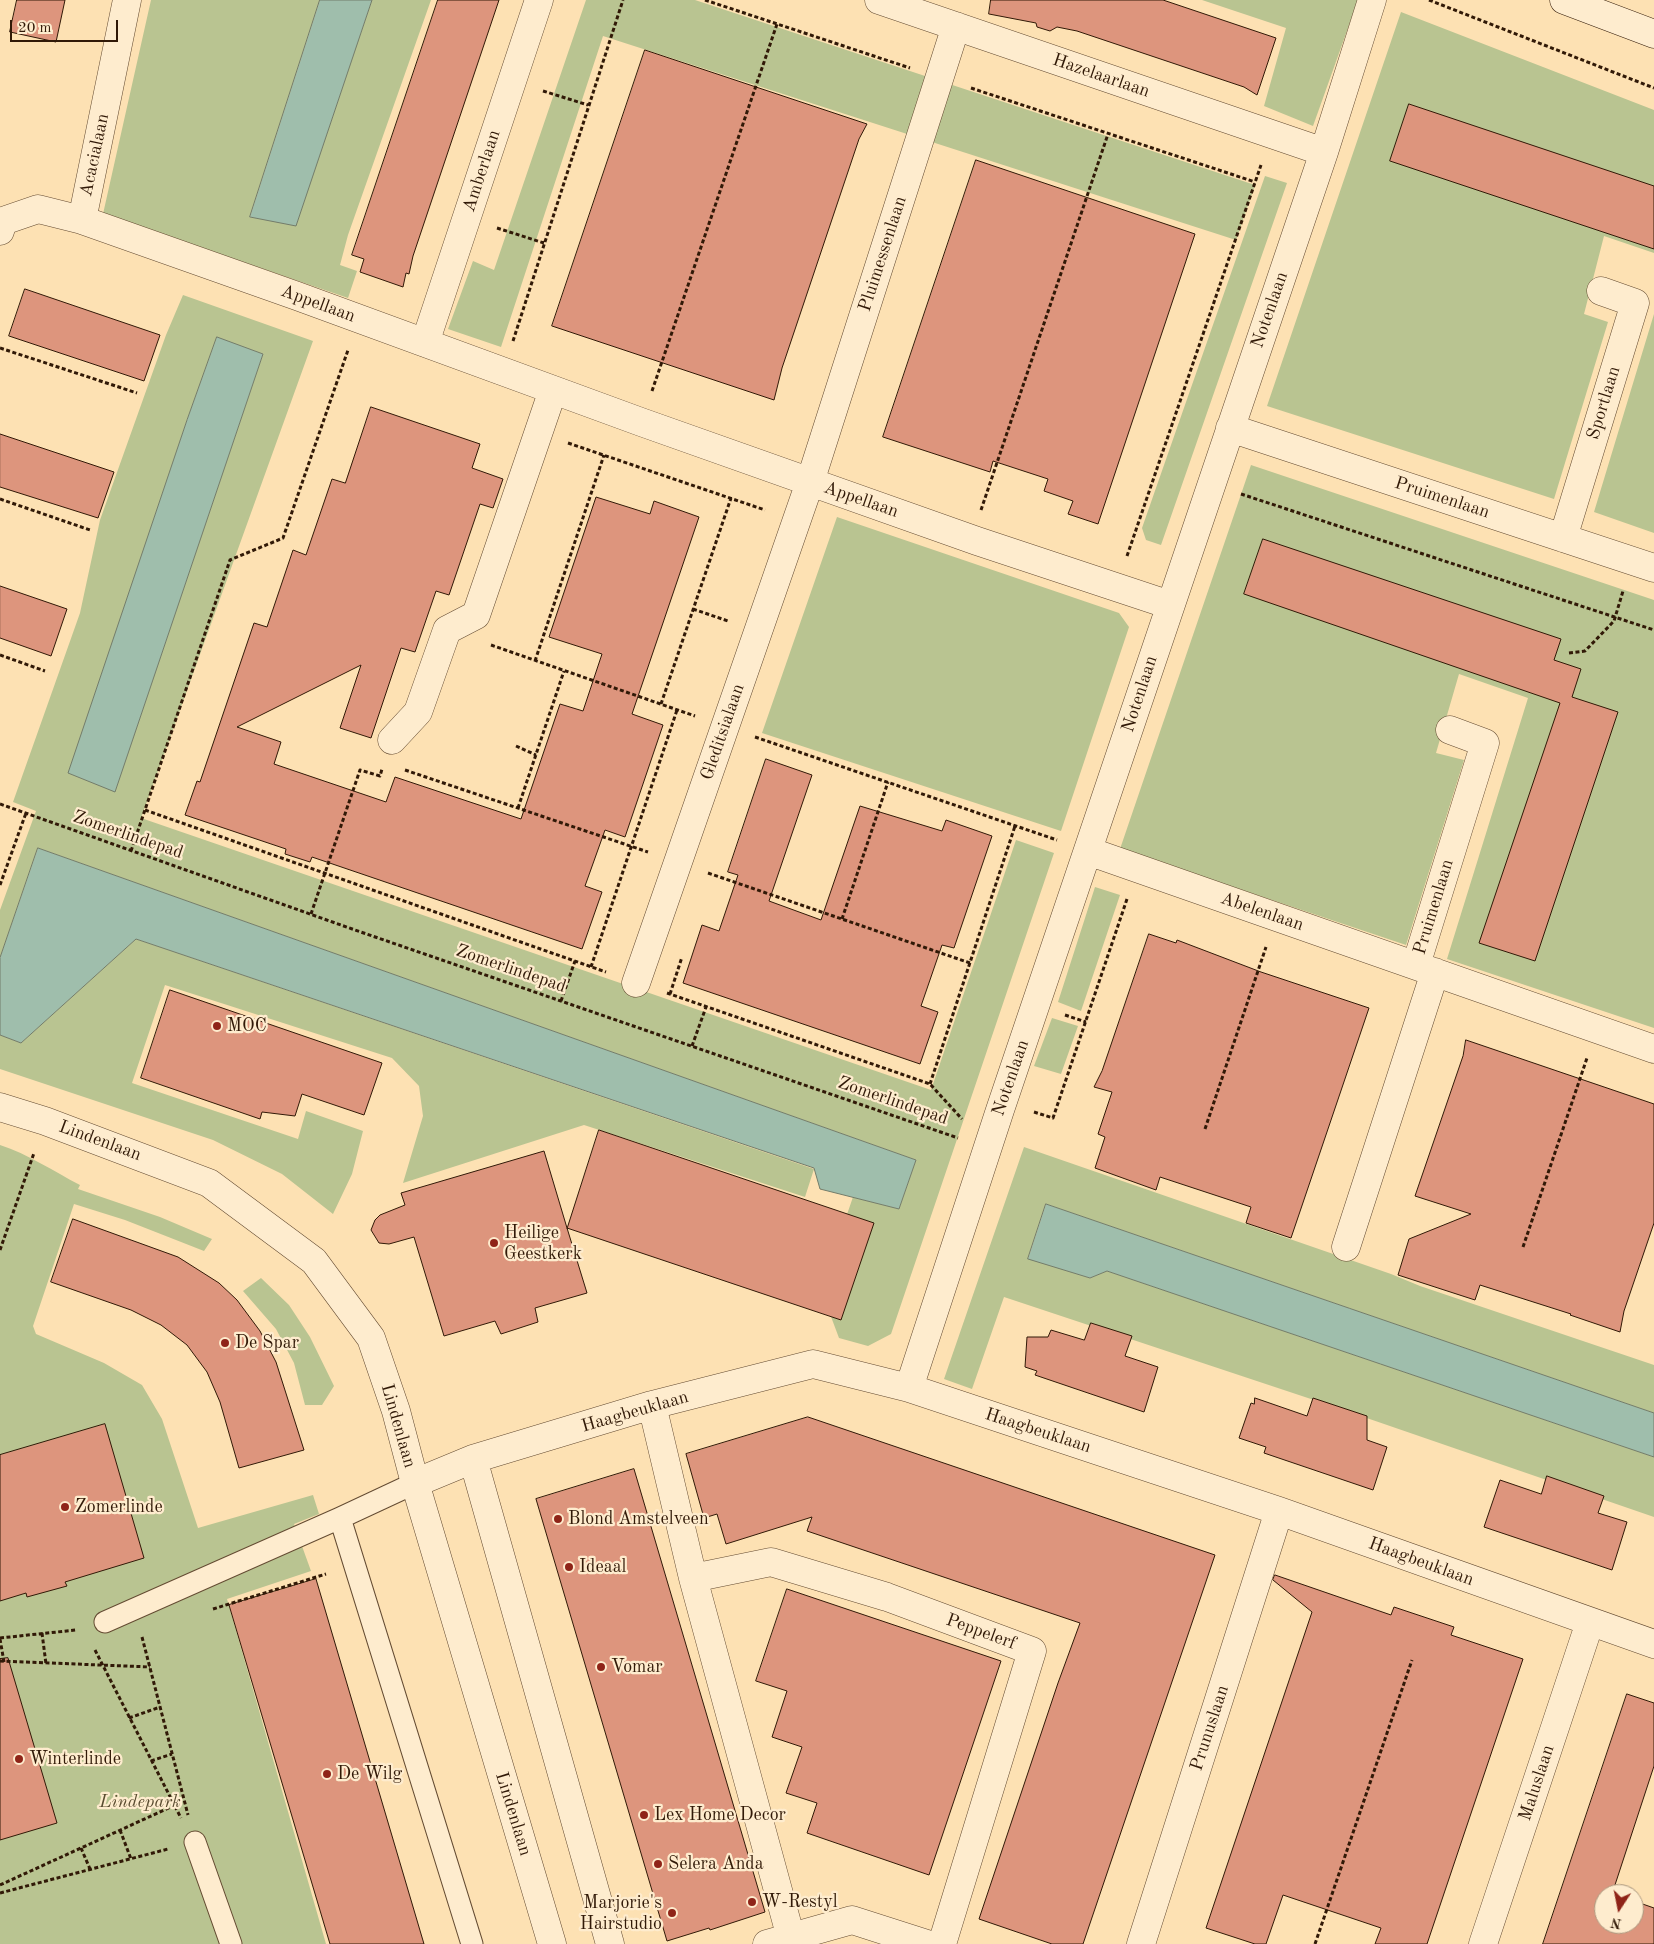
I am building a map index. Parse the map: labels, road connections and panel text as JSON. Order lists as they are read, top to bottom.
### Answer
{
  "streets": {
    "street": [
      "Hazelaarlaan",
      "Acacialaan",
      "Amberlaan",
      "Pluimessenlaan",
      "Appellaan",
      "Notenlaan",
      "Sportlaan",
      "Pruimenlaan",
      "Gleditsialaan",
      "Abelenlaan",
      "Lindenlaan",
      "Haagbeuklaan",
      "Peppelerf",
      "Prunuslaan",
      "Maluslaan"
    ],
    "path": ["Zomerlindepad"]
  },
  "crossings": [
    ["Hazelaarlaan", "Pluimessenlaan"],
    ["Hazelaarlaan", "Notenlaan"],
    ["Acacialaan", "Appellaan"],
    ["Amberlaan", "Appellaan"],
    ["Pluimessenlaan", "Appellaan"],
    ["Pluimessenlaan", "Gleditsialaan"],
    ["Appellaan", "Notenlaan"],
    ["Appellaan", "Gleditsialaan"],
    ["Notenlaan", "Pruimenlaan"],
    ["Notenlaan", "Zomerlindepad"],
    ["Notenlaan", "Abelenlaan"],
    ["Notenlaan", "Haagbeuklaan"],
    ["Sportlaan", "Pruimenlaan"],
    ["Pruimenlaan", "Abelenlaan"],
    ["Lindenlaan", "Haagbeuklaan"],
    ["Haagbeuklaan", "Prunuslaan"],
    ["Haagbeuklaan", "Maluslaan"]
  ],
  "parks": ["Lindepark"],
  "places": [
    "MOC",
    "Heilige Geestkerk",
    "De Spar",
    "Zomerlinde",
    "Blond Amstelveen",
    "Ideaal",
    "Vomar",
    "Winterlinde",
    "De Wilg",
    "Lex Home Decor",
    "Selera Anda",
    "W-Restyl",
    "Marjorie's Hairstudio"
  ],
  "scale_bar": "20 m",
  "north": "bottom"
}
